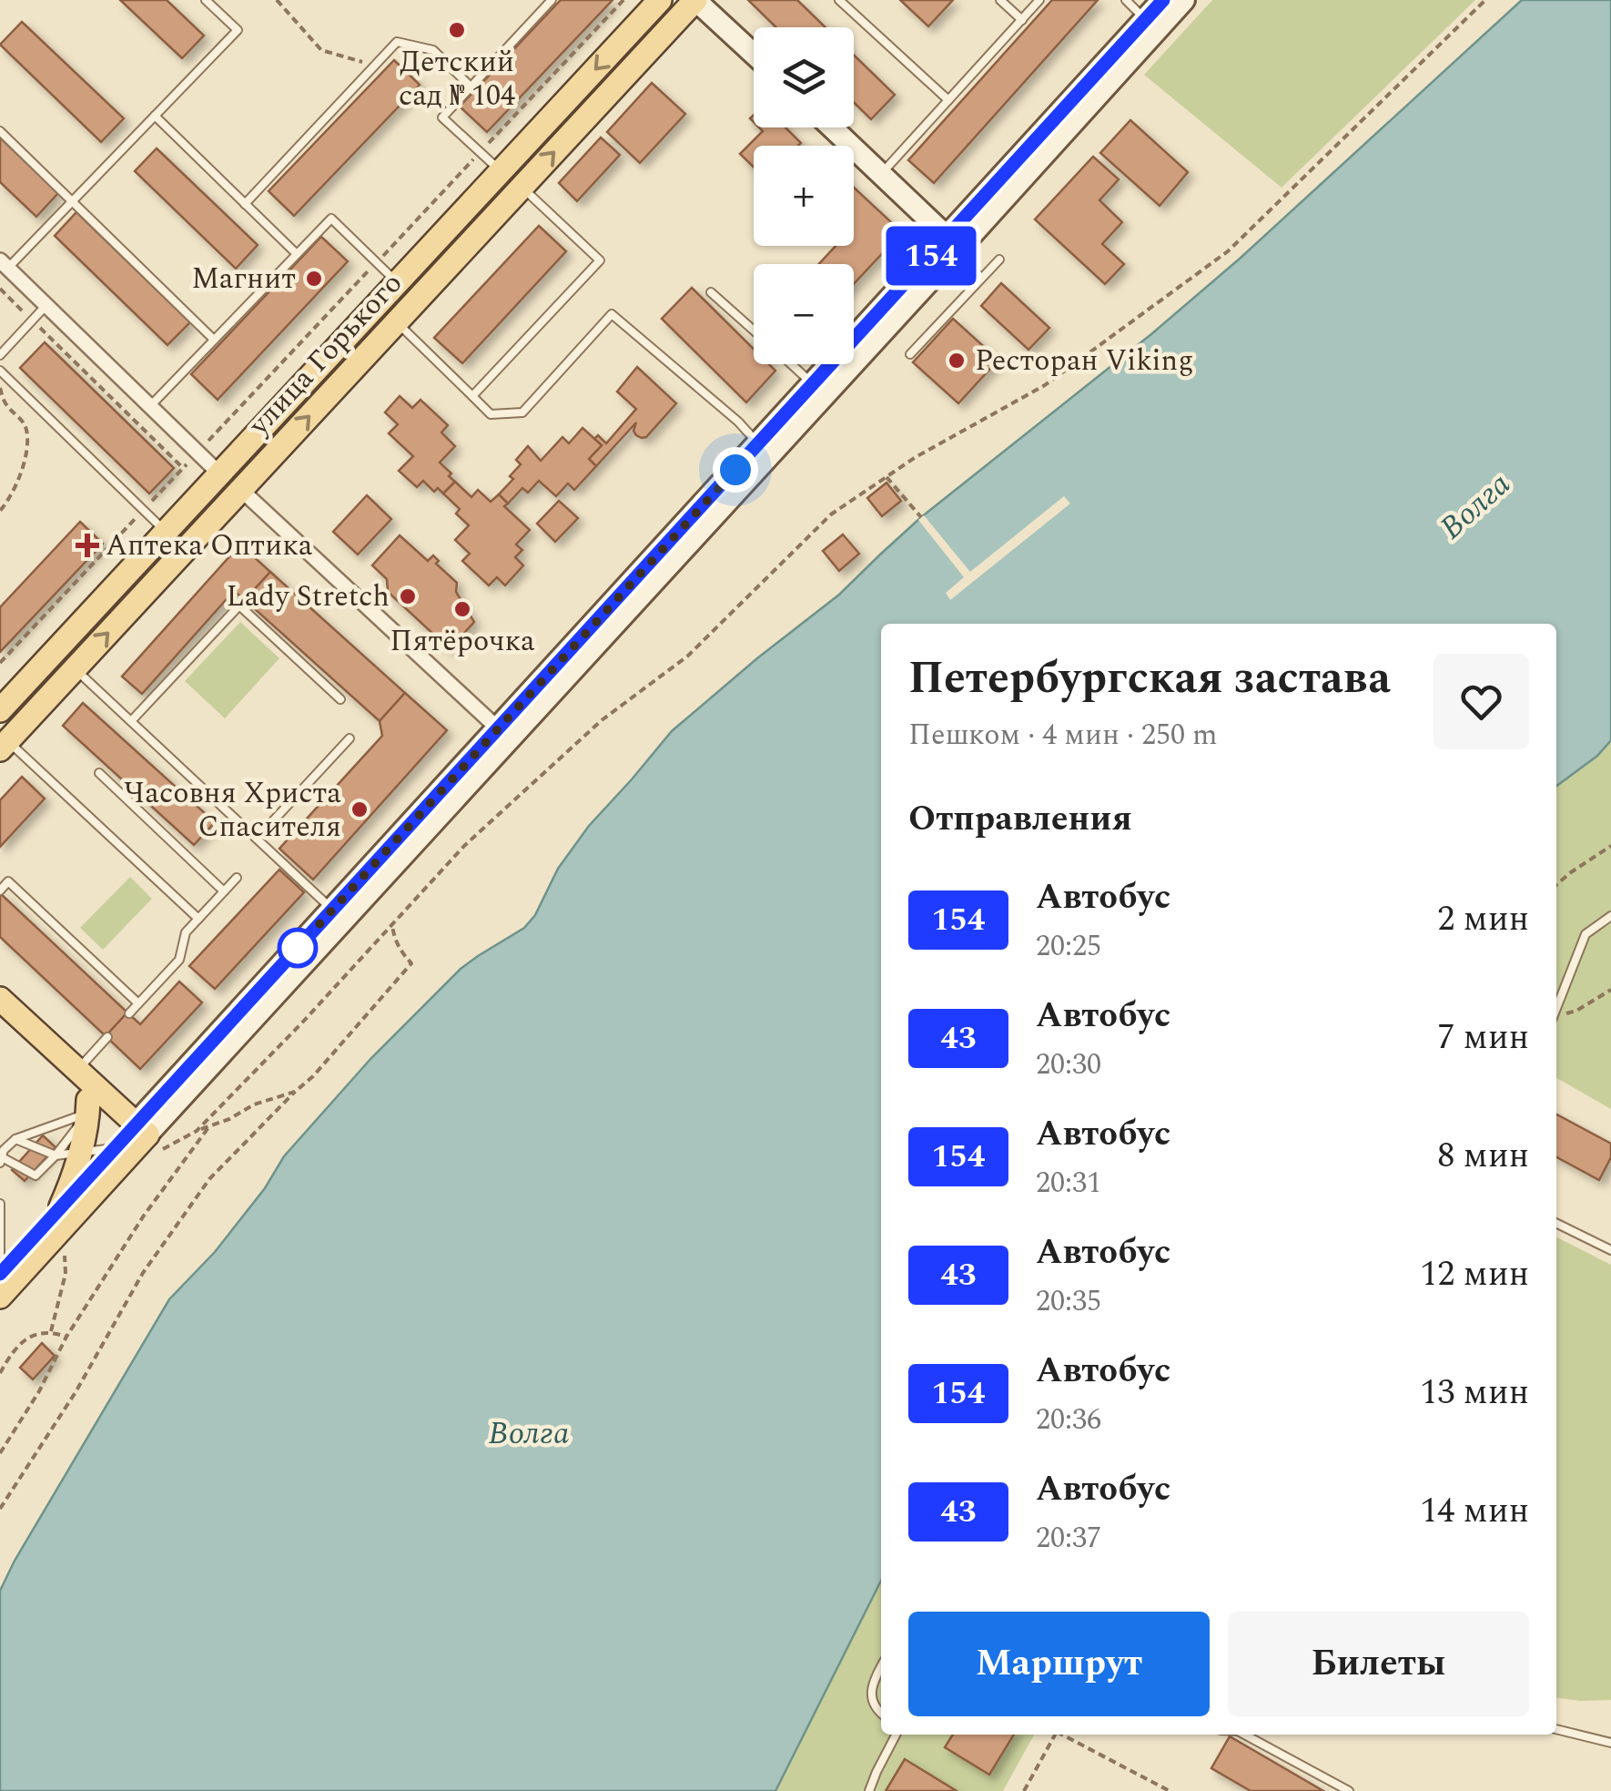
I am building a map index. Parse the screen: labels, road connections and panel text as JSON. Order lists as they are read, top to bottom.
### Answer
{
  "streets": {
    "main road": ["улица Горького"]
  },
  "water": ["Волга"],
  "places": {
    "other": [
      "Детский сад № 104",
      "Магнит",
      "Ресторан Viking",
      "Lady Stretch",
      "Пятёрочка",
      "Часовня Христа Спасителя"
    ],
    "health": ["Аптека Оптика"]
  },
  "lines": ["bus line 154"],
  "page": {
    "on_map": "154",
    "map_buttons": ["+", "−"],
    "heading": [
      ["Петербургская застава", "Пешком · 4 мин · 250 m"],
      "Отправления"
    ],
    "list": [
      {
        "mark": "154",
        "name": "Автобус",
        "note": "20:25",
        "value": "2 мин"
      },
      {
        "mark": "43",
        "name": "Автобус",
        "note": "20:30",
        "value": "7 мин"
      },
      {
        "mark": "154",
        "name": "Автобус",
        "note": "20:31",
        "value": "8 мин"
      },
      {
        "mark": "43",
        "name": "Автобус",
        "note": "20:35",
        "value": "12 мин"
      },
      {
        "mark": "154",
        "name": "Автобус",
        "note": "20:36",
        "value": "13 мин"
      },
      {
        "mark": "43",
        "name": "Автобус",
        "note": "20:37",
        "value": "14 мин"
      }
    ],
    "buttons": ["Маршрут", "Билеты"]
  }
}
